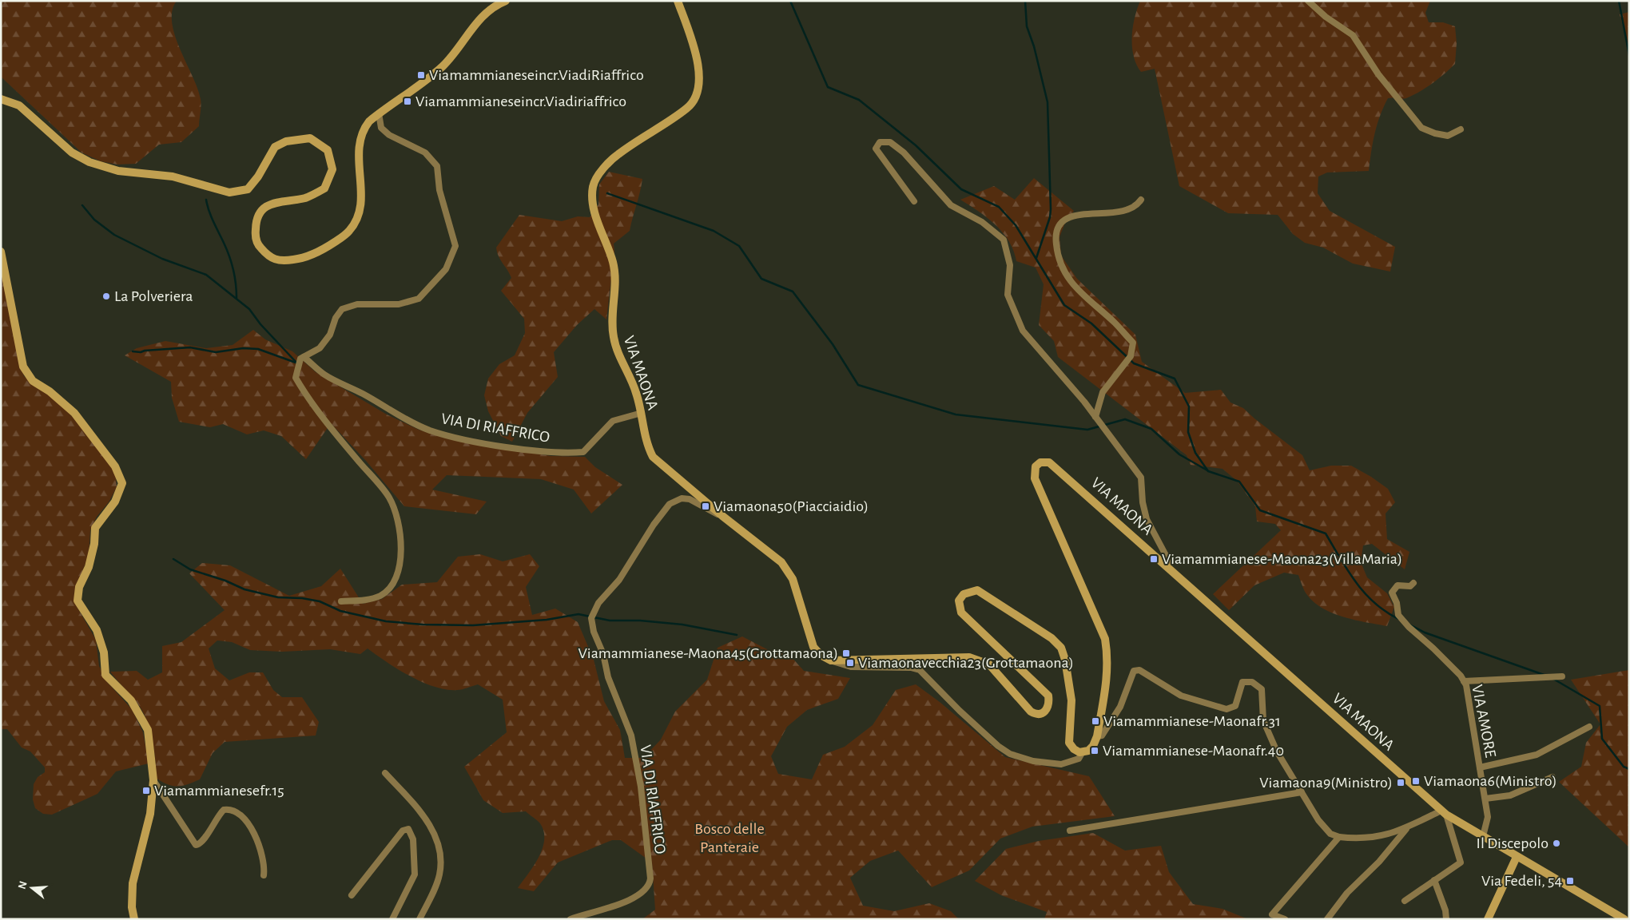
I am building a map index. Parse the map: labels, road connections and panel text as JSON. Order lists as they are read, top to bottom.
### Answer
{
  "streets": {
    "main road": ["VIA MAONA"],
    "street": ["VIA DI RIAFFRICO", "VIA AMORE"]
  },
  "crossings": [
    ["VIA MAONA", "VIA DI RIAFFRICO"],
    ["VIA MAONA", "VIA AMORE"]
  ],
  "parks": ["Bosco delle Panteraie"],
  "places": {
    "transit": [
      "Viamammianeseincr.ViadiRiaffrico",
      "Viamammianeseincr.Viadiriaffrico",
      "Viamaona50(Piacciaidio)",
      "Viamammianese-Maona23(VillaMaria)",
      "Viamammianese-Maona45(Grottamaona)",
      "Viamaonavecchia23(Grottamaona)",
      "Viamammianese-Maonafr.31",
      "Viamammianese-Maonafr.40",
      "Viamaona6(Ministro)",
      "Viamaona9(Ministro)",
      "Viamammianesefr.15",
      "Via Fedeli, 54"
    ],
    "other": ["La Polveriera", "Il Discepolo"]
  },
  "north": "left"
}
